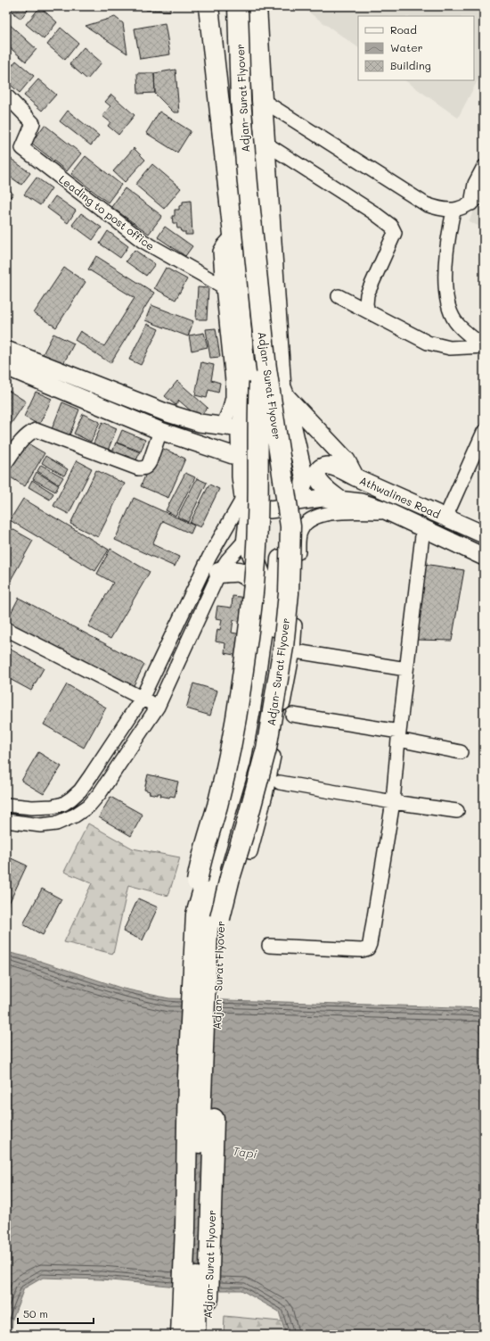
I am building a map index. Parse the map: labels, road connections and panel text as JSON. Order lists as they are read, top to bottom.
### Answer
{
  "streets": {
    "highway": ["Adjan- Surat Flyover"],
    "main road": ["Athwalines Road"],
    "street": ["Leading to post office"]
  },
  "water": ["Tapi"],
  "legend": ["Road", "Water", "Building"],
  "scale_bar": "50 m"
}
